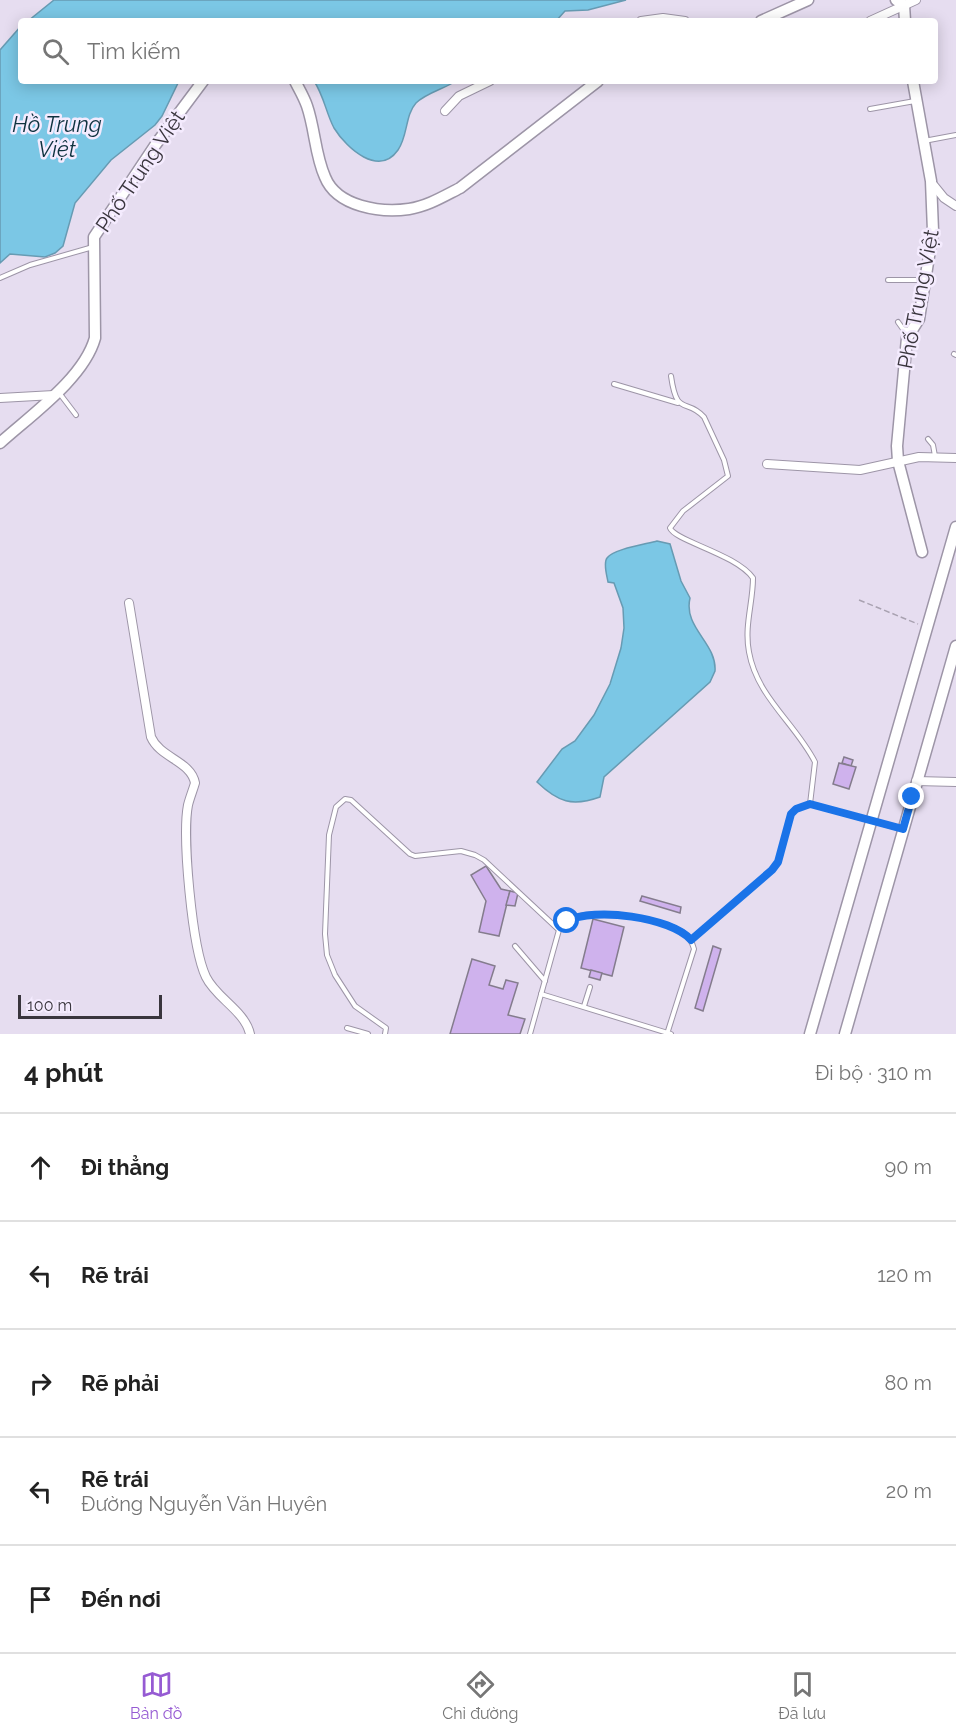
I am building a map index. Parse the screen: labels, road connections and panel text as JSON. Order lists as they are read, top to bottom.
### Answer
{
  "streets": {
    "street": ["Phố Trung Việt"]
  },
  "water": ["Hồ Trung Việt"],
  "scale_bar": "100 m",
  "page": {
    "search": "Tìm kiếm",
    "scale": "100 m",
    "heading": ["4 phút", "Đi bộ · 310 m"],
    "list": [
      ["Đi thẳng", "90 m"],
      ["Rẽ trái", "120 m"],
      ["Rẽ phải", "80 m"],
      ["Rẽ trái", "Đường Nguyễn Văn Huyên", "20 m"],
      "Đến nơi"
    ],
    "nav": ["Bản đồ", "Chỉ đường", "Đã lưu"]
  }
}
